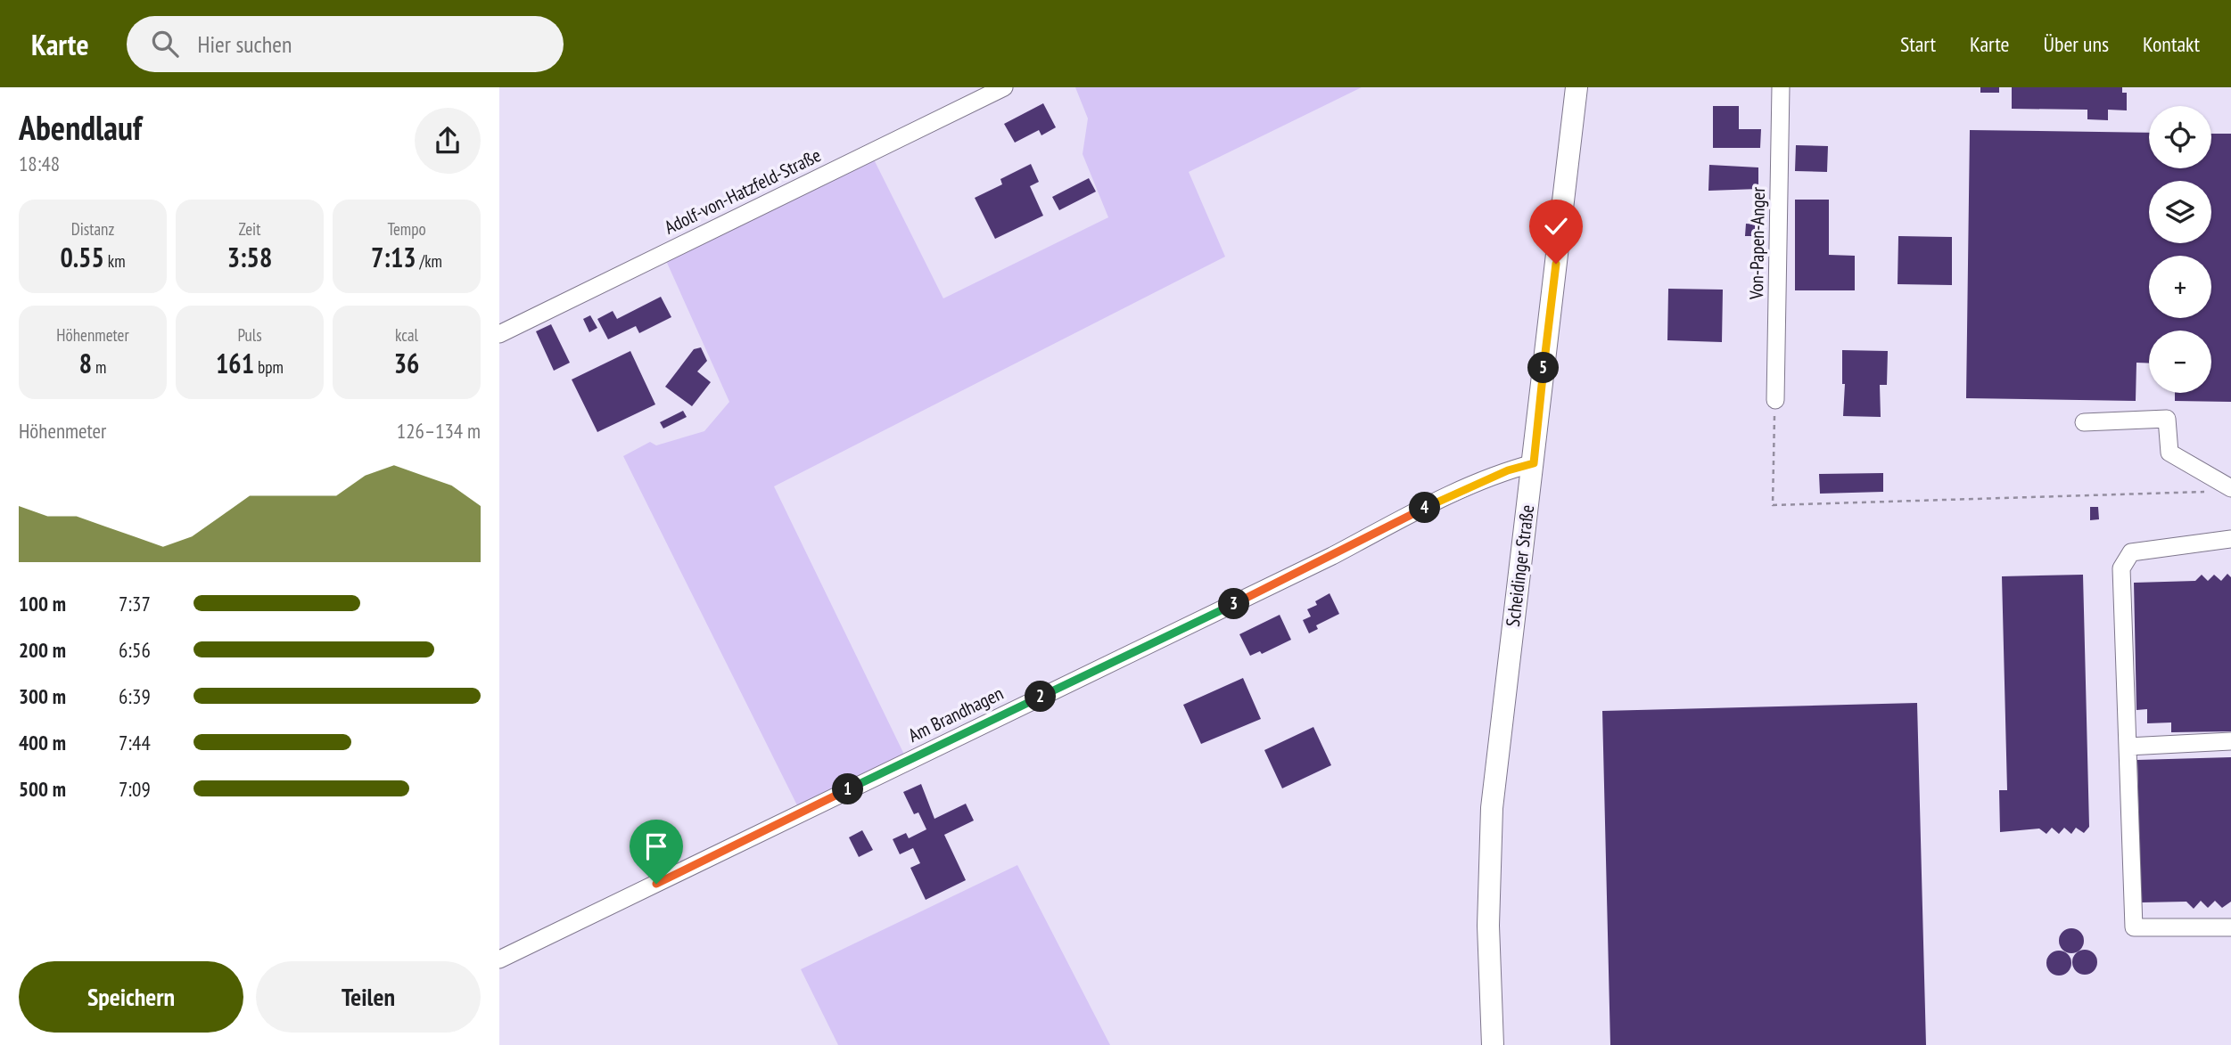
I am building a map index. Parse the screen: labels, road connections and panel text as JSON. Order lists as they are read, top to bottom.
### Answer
{
  "streets": {
    "main road": ["Scheidinger Straße"],
    "street": ["Adolf-von-Hatzfeld-Straße", "Von-Papen-Anger", "Am Brandhagen"]
  },
  "crossings": [
    ["Scheidinger Straße", "Am Brandhagen"]
  ],
  "page": {
    "header": "Karte",
    "search": "Hier suchen",
    "nav": [
      "Start",
      "Karte",
      "Über uns",
      "Kontakt"
    ],
    "heading": ["Abendlauf", "18:48"],
    "map_buttons": ["+", "−"],
    "stats": [
      ["Distanz", "0.55 km"],
      ["Zeit", "3:58"],
      ["Tempo", "7:13 /km"],
      ["Höhenmeter", "8 m"],
      ["Puls", "161 bpm"],
      ["kcal", "36"]
    ],
    "pins": [
      "5",
      "4",
      "3",
      "2",
      "1"
    ],
    "chart": ["Höhenmeter", "126–134 m"],
    "list": [
      {
        "name": "100 m",
        "note": "7:37"
      },
      {
        "name": "200 m",
        "note": "6:56"
      },
      {
        "name": "300 m",
        "note": "6:39"
      },
      {
        "name": "400 m",
        "note": "7:44"
      },
      {
        "name": "500 m",
        "note": "7:09"
      }
    ],
    "buttons": ["Speichern", "Teilen"]
  }
}
